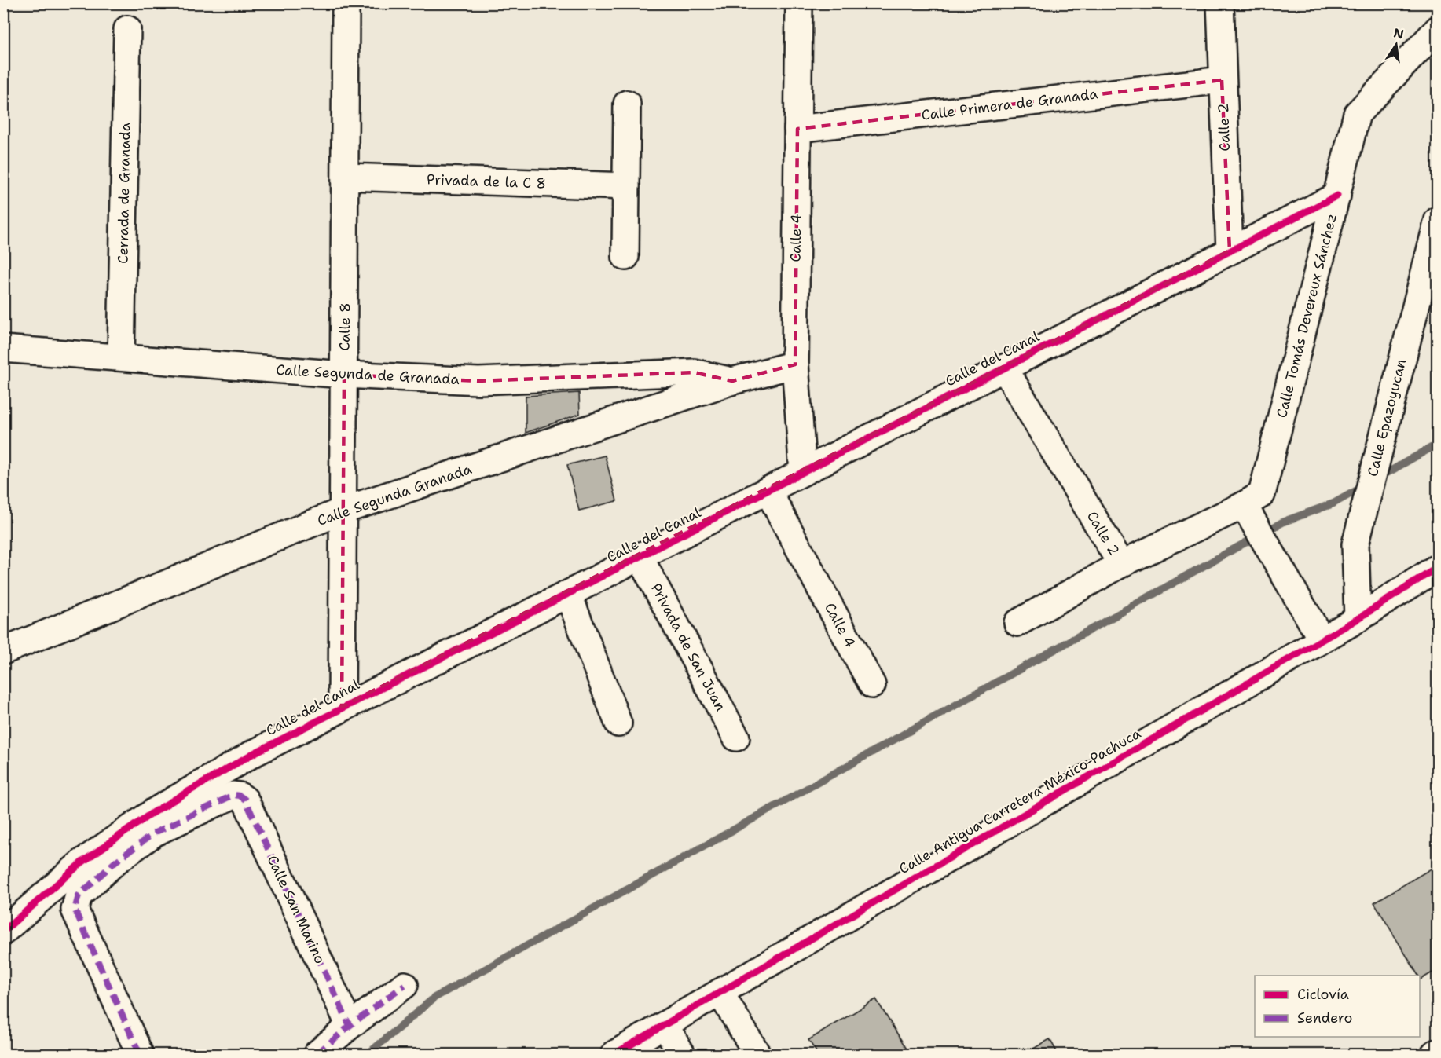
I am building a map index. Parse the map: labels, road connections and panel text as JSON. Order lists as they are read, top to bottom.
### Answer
{
  "streets": {
    "street": [
      "Calle Primera de Granada",
      "Calle 2",
      "Privada de la C 8",
      "Cerrada de Granada",
      "Calle 4",
      "Calle Tomás Devereux Sánchez",
      "Calle 8",
      "Calle del Canal",
      "Calle Segunda de Granada",
      "Calle Epazoyucan",
      "Calle Segunda Granada",
      "Privada de San Juan",
      "Calle Antigua Carretera México-Pachuca",
      "Calle San Marino"
    ]
  },
  "crossings": [
    ["Calle Primera de Granada", "Calle 2"],
    ["Calle Primera de Granada", "Calle 4"],
    ["Calle 2", "Calle Tomás Devereux Sánchez"],
    ["Calle 2", "Calle del Canal"],
    ["Privada de la C 8", "Calle 8"],
    ["Cerrada de Granada", "Calle Segunda de Granada"],
    ["Calle 4", "Calle del Canal"],
    ["Calle 4", "Calle Segunda Granada"],
    ["Calle Tomás Devereux Sánchez", "Calle del Canal"],
    ["Calle 8", "Calle del Canal"],
    ["Calle 8", "Calle Segunda de Granada"],
    ["Calle 8", "Calle Segunda Granada"],
    ["Calle del Canal", "Privada de San Juan"],
    ["Calle Segunda de Granada", "Calle Segunda Granada"],
    ["Calle Epazoyucan", "Calle Antigua Carretera México-Pachuca"]
  ],
  "legend": ["Ciclovía", "Sendero"],
  "north": "top"
}
